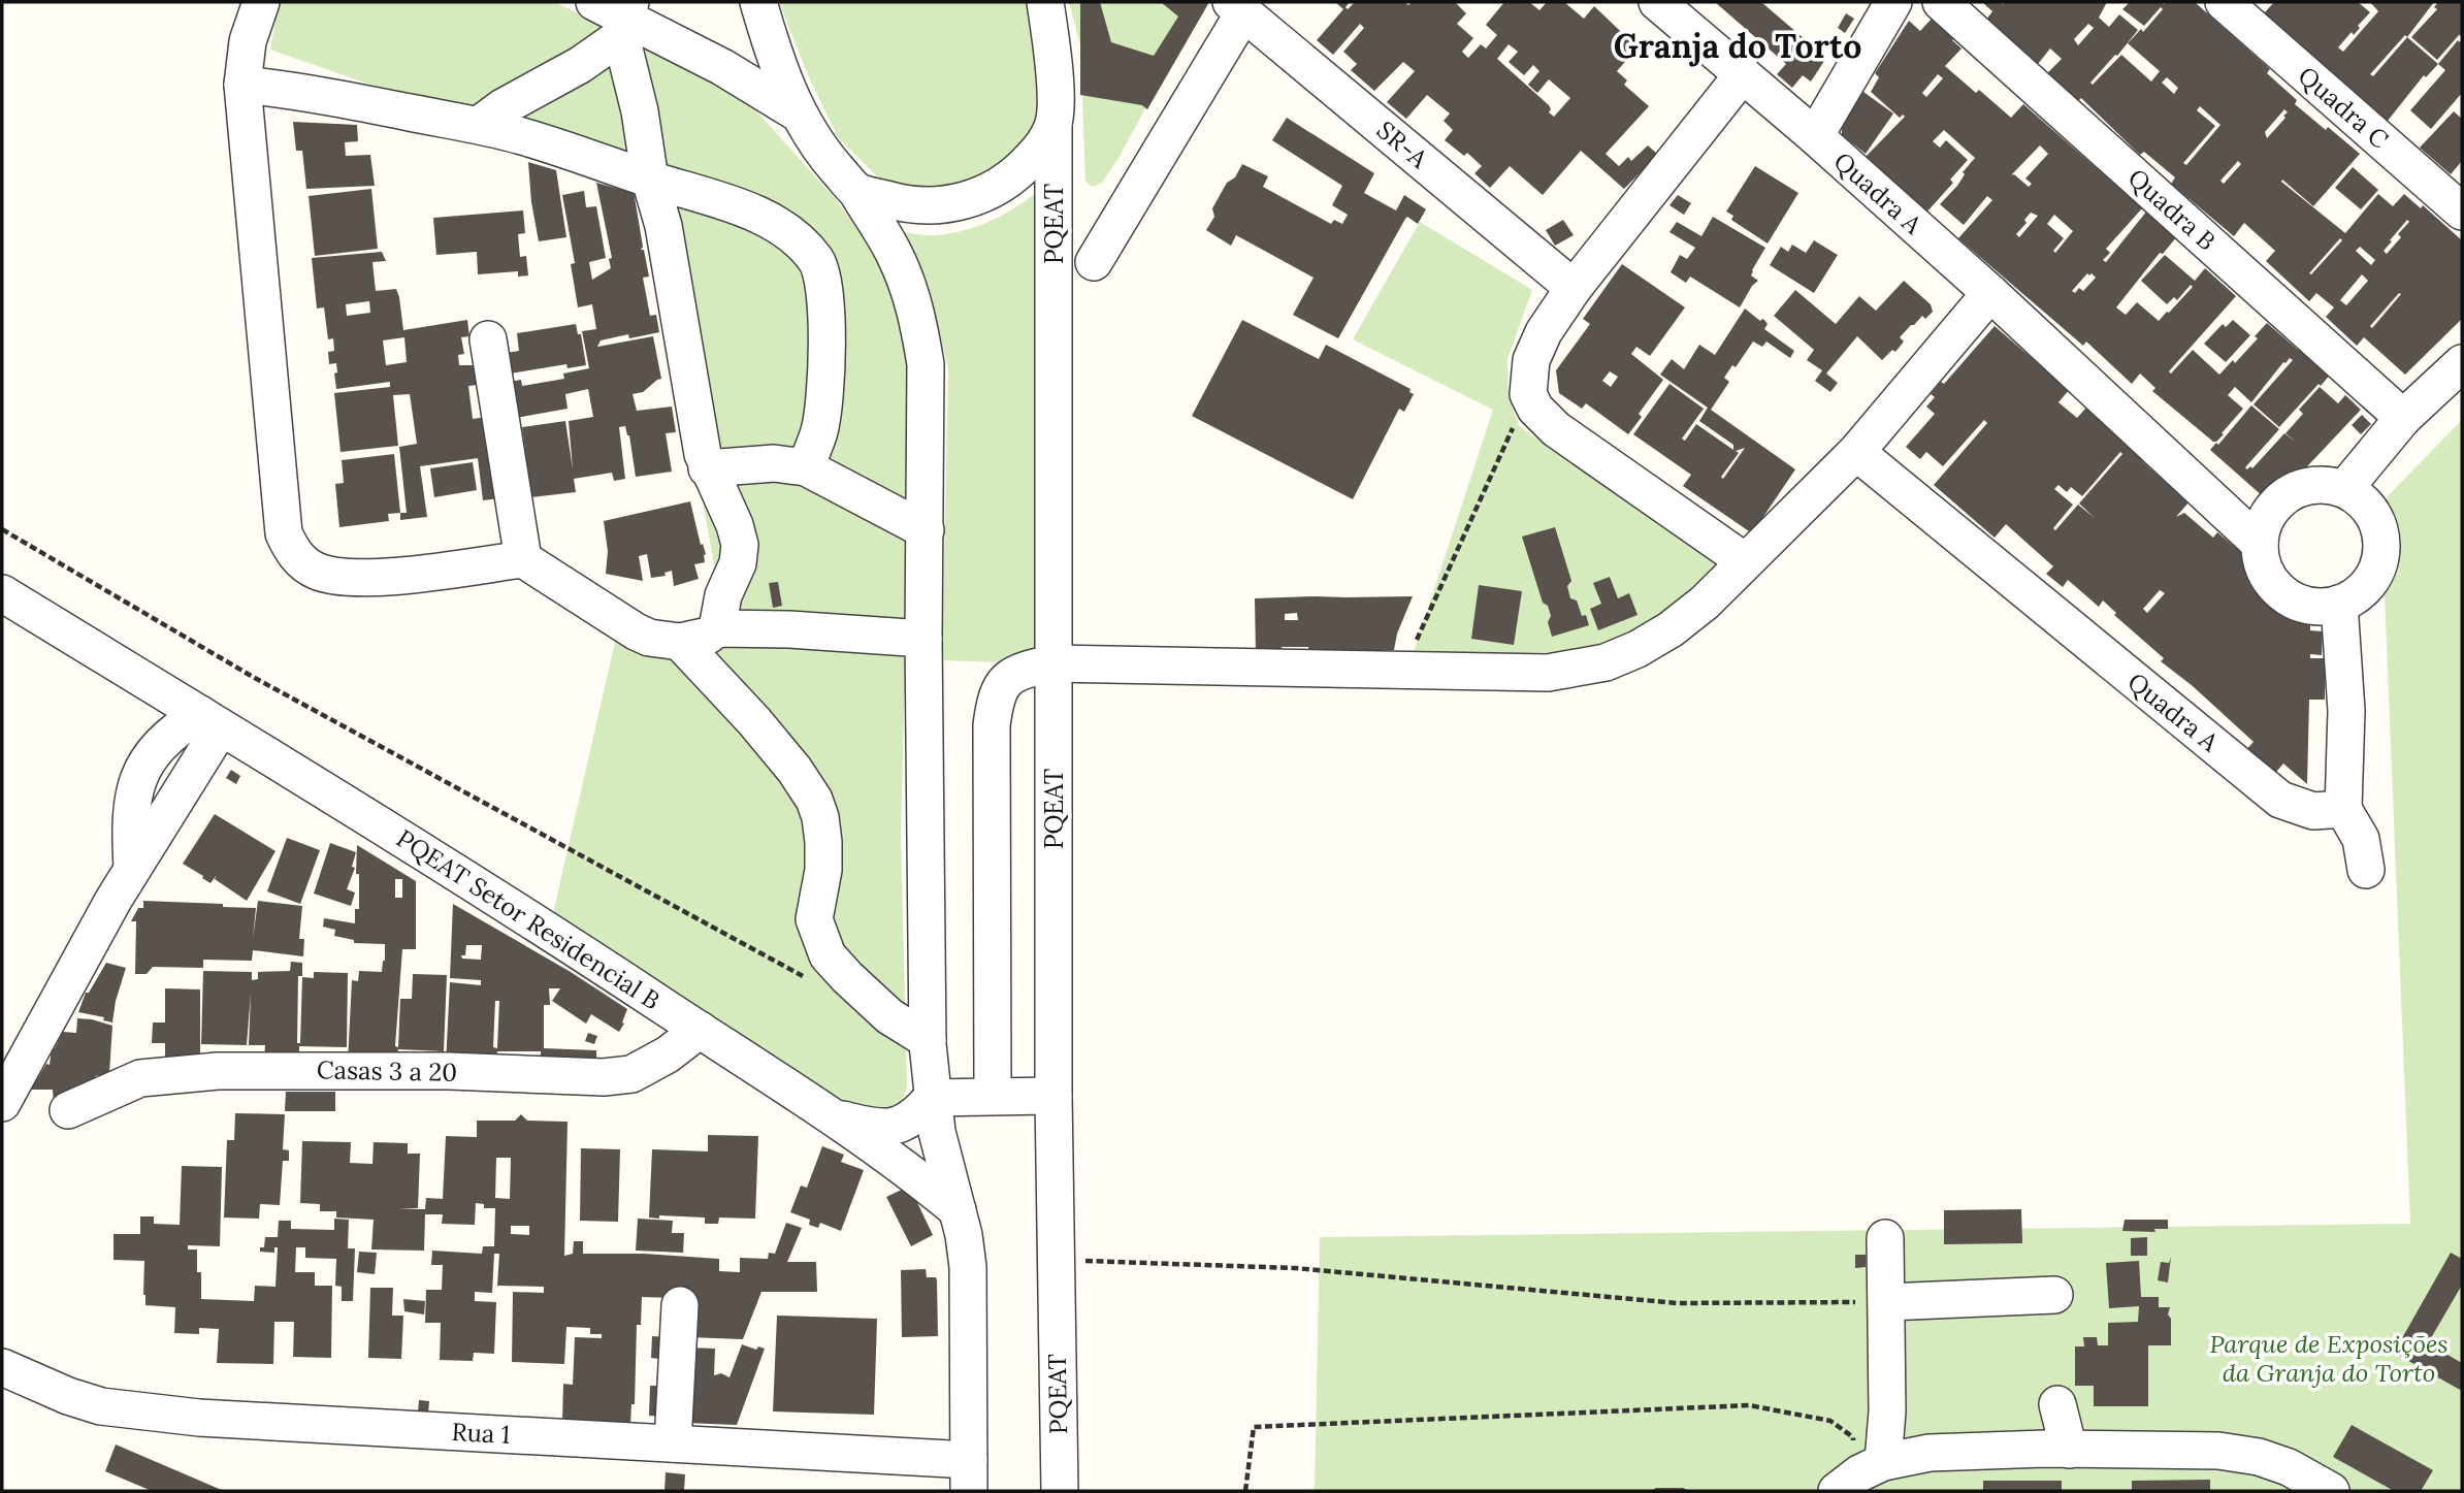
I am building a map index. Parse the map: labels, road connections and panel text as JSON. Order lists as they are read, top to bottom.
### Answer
{
  "streets": {
    "street": [
      "Quadra C",
      "SR-A",
      "Quadra A",
      "Quadra B",
      "PQEAT",
      "PQEAT Setor Residencial B",
      "Casas 3 a 20",
      "Rua 1"
    ]
  },
  "crossings": [
    ["PQEAT Setor Residencial B", "Casas 3 a 20"]
  ],
  "districts": ["Granja do Torto"],
  "parks": ["Parque de Exposições da Granja do Torto"]
}
